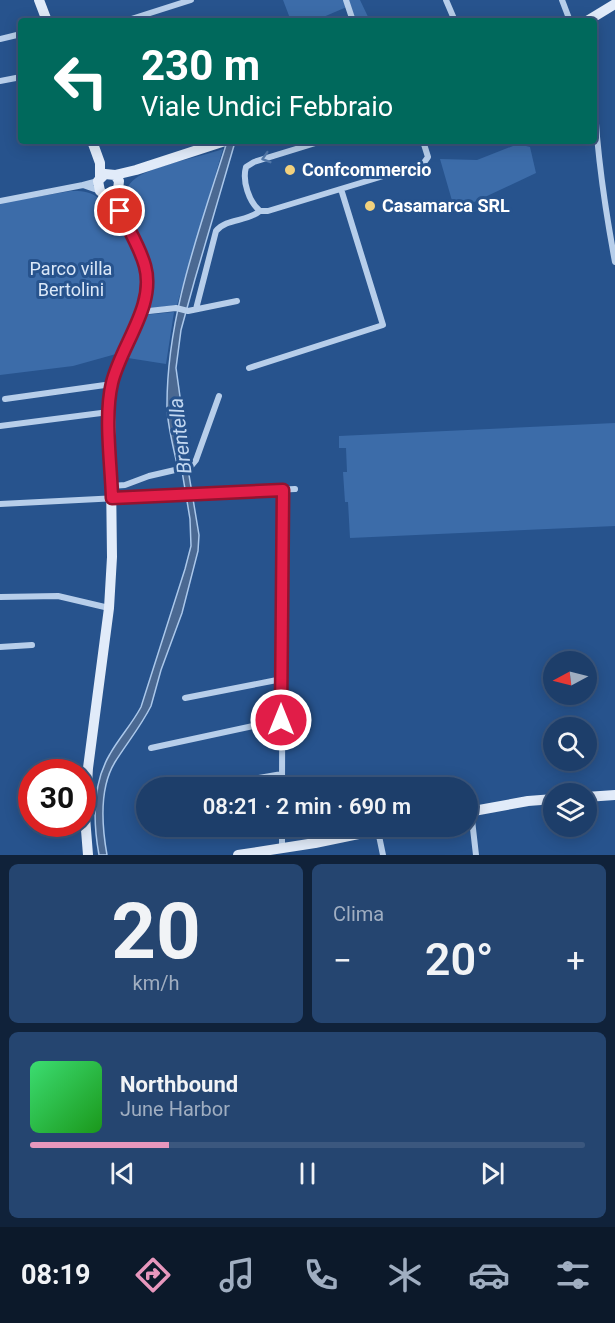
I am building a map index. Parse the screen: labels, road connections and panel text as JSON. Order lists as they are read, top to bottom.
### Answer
{
  "water": ["Brentella"],
  "parks": ["Parco villa Bertolini"],
  "places": ["Confcommercio", "Casamarca SRL"],
  "north": "left",
  "page": {
    "turn": ["230 m", "Viale Undici Febbraio"],
    "limit": "30",
    "trip": "08:21 · 2 min · 690 m",
    "tile": [
      ["20", "km/h"],
      "Clima"
    ],
    "heat": ["−", "20°", "+"],
    "song": ["Northbound", "June Harbor"],
    "tabs": "08:19"
  }
}
